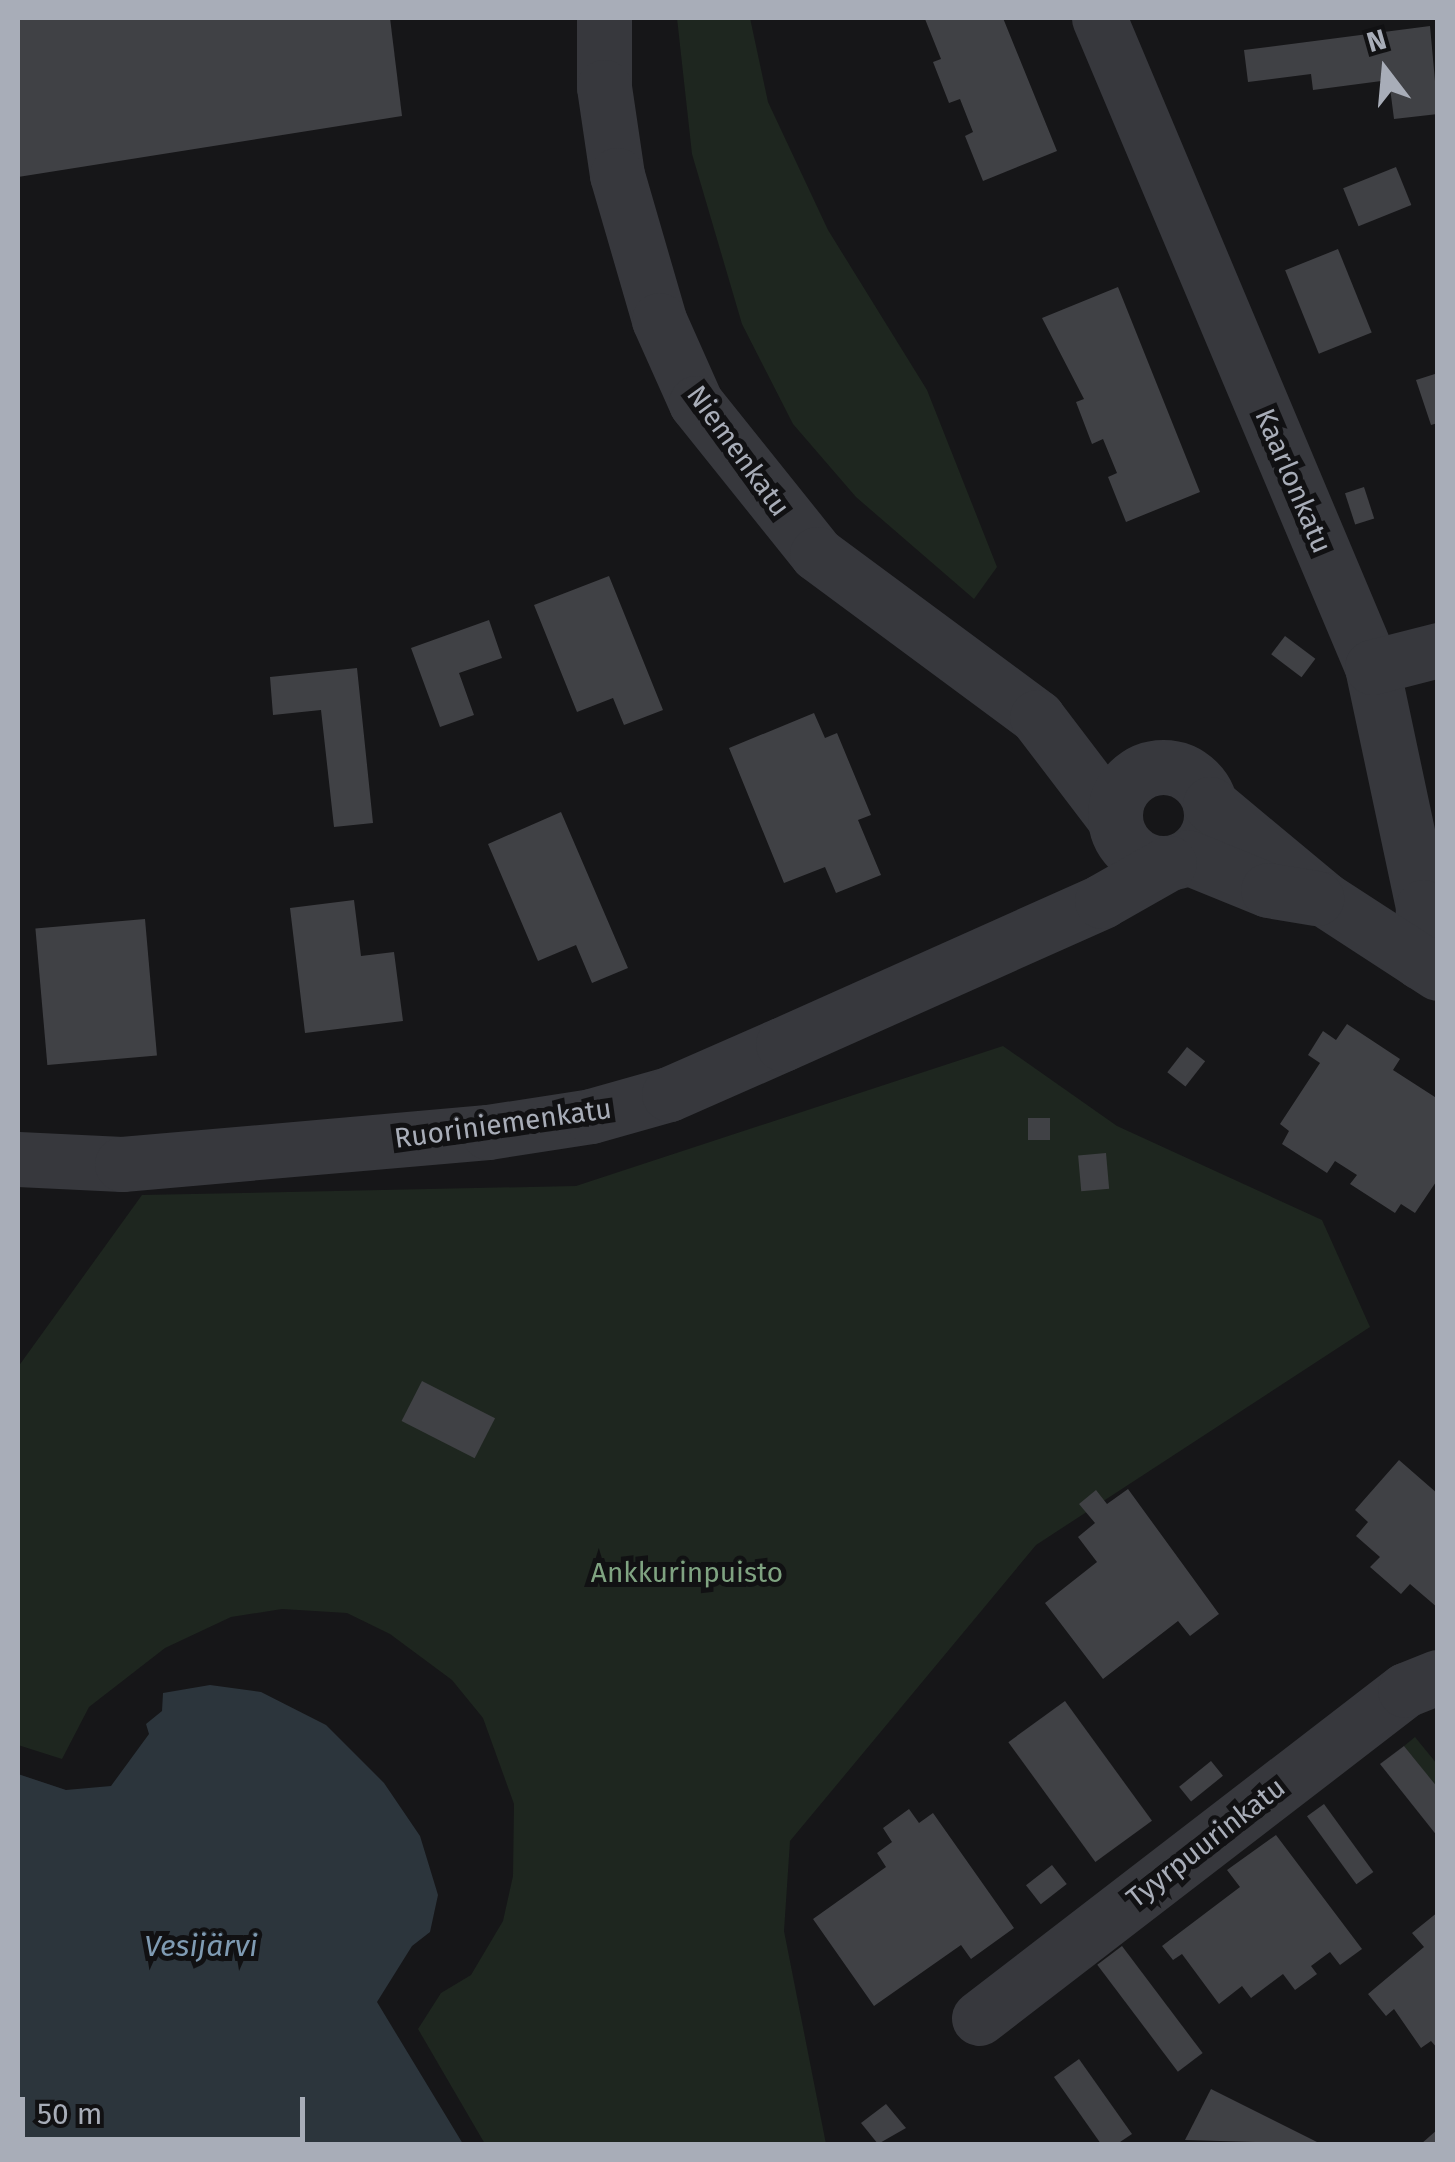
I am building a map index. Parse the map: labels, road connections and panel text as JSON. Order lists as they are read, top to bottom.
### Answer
{
  "streets": {
    "street": [
      "Niemenkatu",
      "Kaarlonkatu",
      "Ruoriniemenkatu",
      "Tyyrpuurinkatu"
    ]
  },
  "crossings": [
    ["Niemenkatu", "Ruoriniemenkatu"]
  ],
  "water": ["Vesijärvi"],
  "parks": ["Ankkurinpuisto"],
  "scale_bar": "50 m",
  "north": "top"
}
